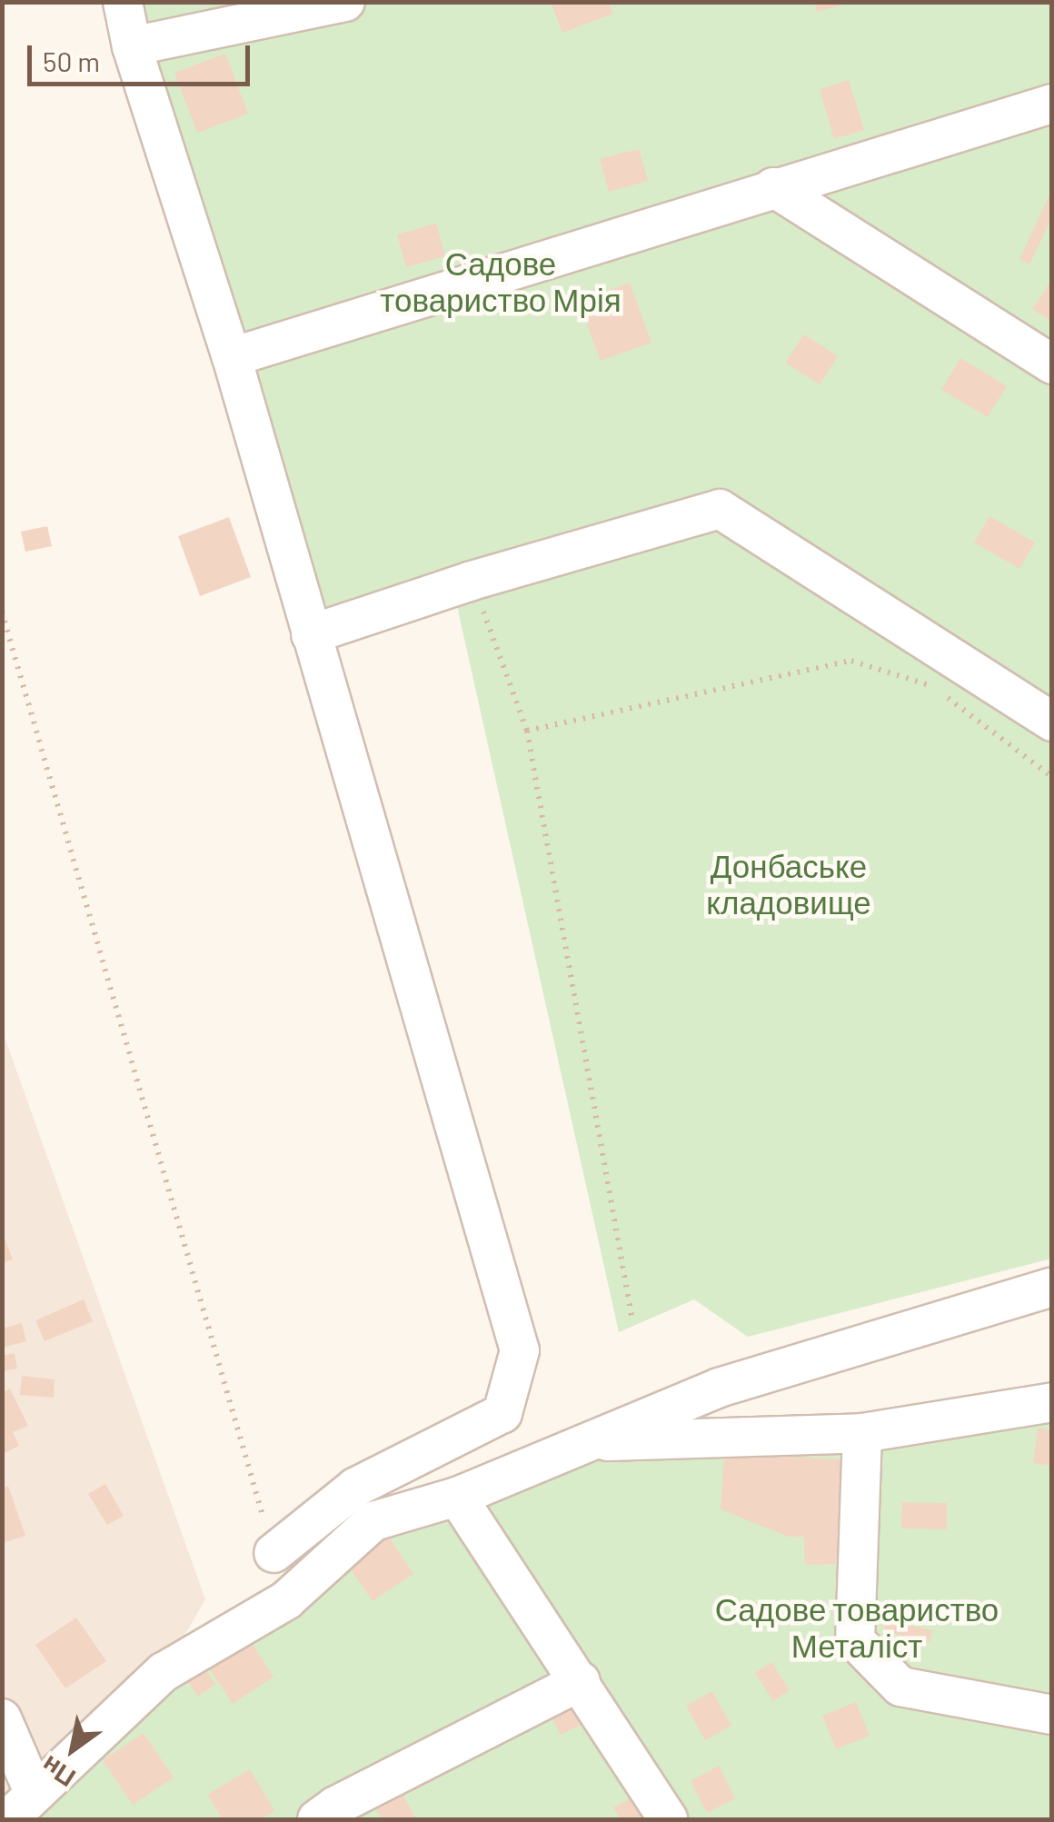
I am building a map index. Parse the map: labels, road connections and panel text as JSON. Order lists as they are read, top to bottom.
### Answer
{
  "parks": ["Садове товариство Мрія", "Донбаське кладовище", "Садове товариство Металіст"],
  "scale_bar": "50 m",
  "north": "bottom left"
}
